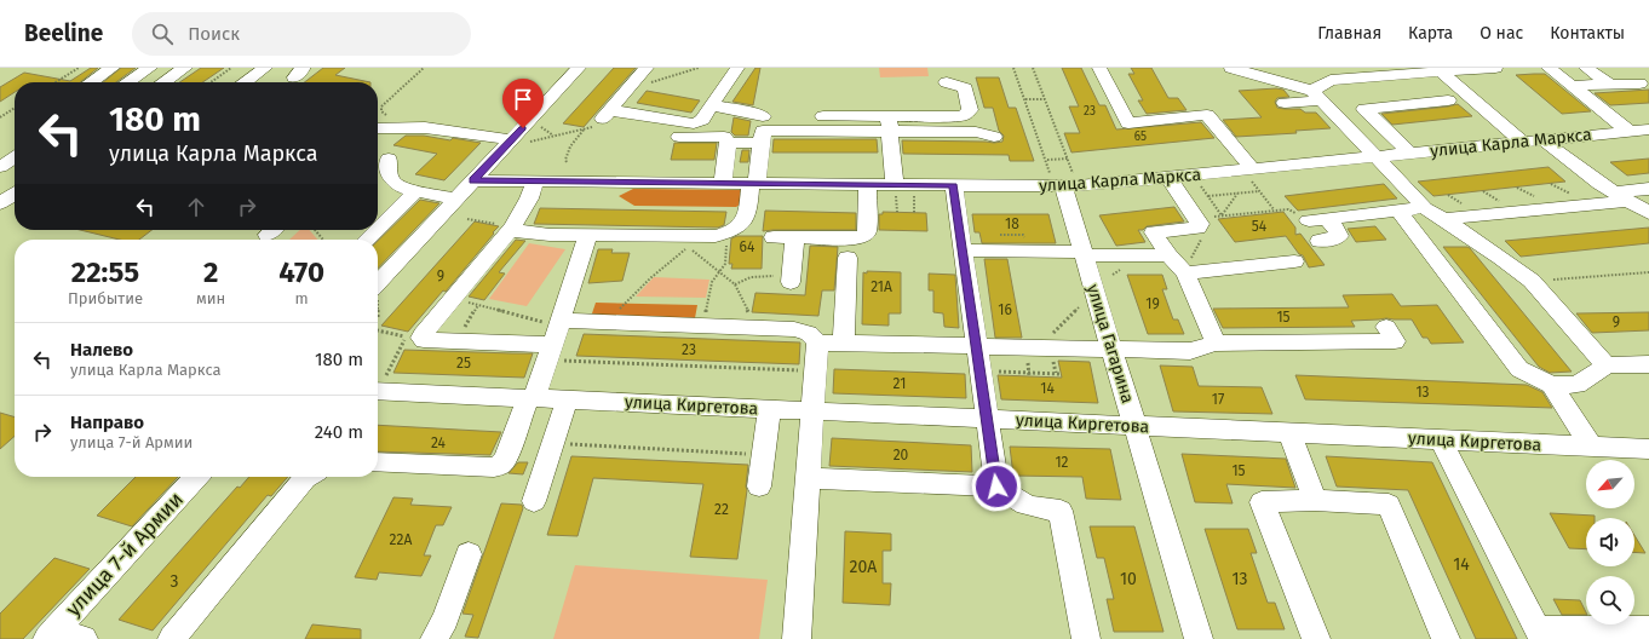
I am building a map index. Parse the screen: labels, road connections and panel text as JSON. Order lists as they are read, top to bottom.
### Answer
{
  "streets": {
    "street": [
      "улица Карла Маркса",
      "улица Гагарина",
      "улица Киргетова",
      "улица 7-й Армии"
    ]
  },
  "crossings": [
    ["улица Карла Маркса", "улица Гагарина"],
    ["улица Гагарина", "улица Киргетова"]
  ],
  "house_numbers": [
    "23",
    "65",
    "18",
    "54",
    "64",
    "9",
    "21А",
    "19",
    "16",
    "15",
    "9",
    "23",
    "25",
    "21",
    "14",
    "13",
    "17",
    "24",
    "20",
    "12",
    "15",
    "22",
    "22А",
    "14",
    "20А",
    "10",
    "13",
    "3"
  ],
  "north": "bottom left",
  "page": {
    "header": "Beeline",
    "search": "Поиск",
    "nav": [
      "Главная",
      "Карта",
      "О нас",
      "Контакты"
    ],
    "turn": ["180 m", "улица Карла Маркса"],
    "eta": [
      "22:55",
      "Прибытие",
      "2",
      "мин",
      "470",
      "m"
    ],
    "list": [
      {
        "name": "Налево",
        "note": "улица Карла Маркса",
        "value": "180 m"
      },
      {
        "name": "Направо",
        "note": "улица 7-й Армии",
        "value": "240 m"
      }
    ]
  }
}
